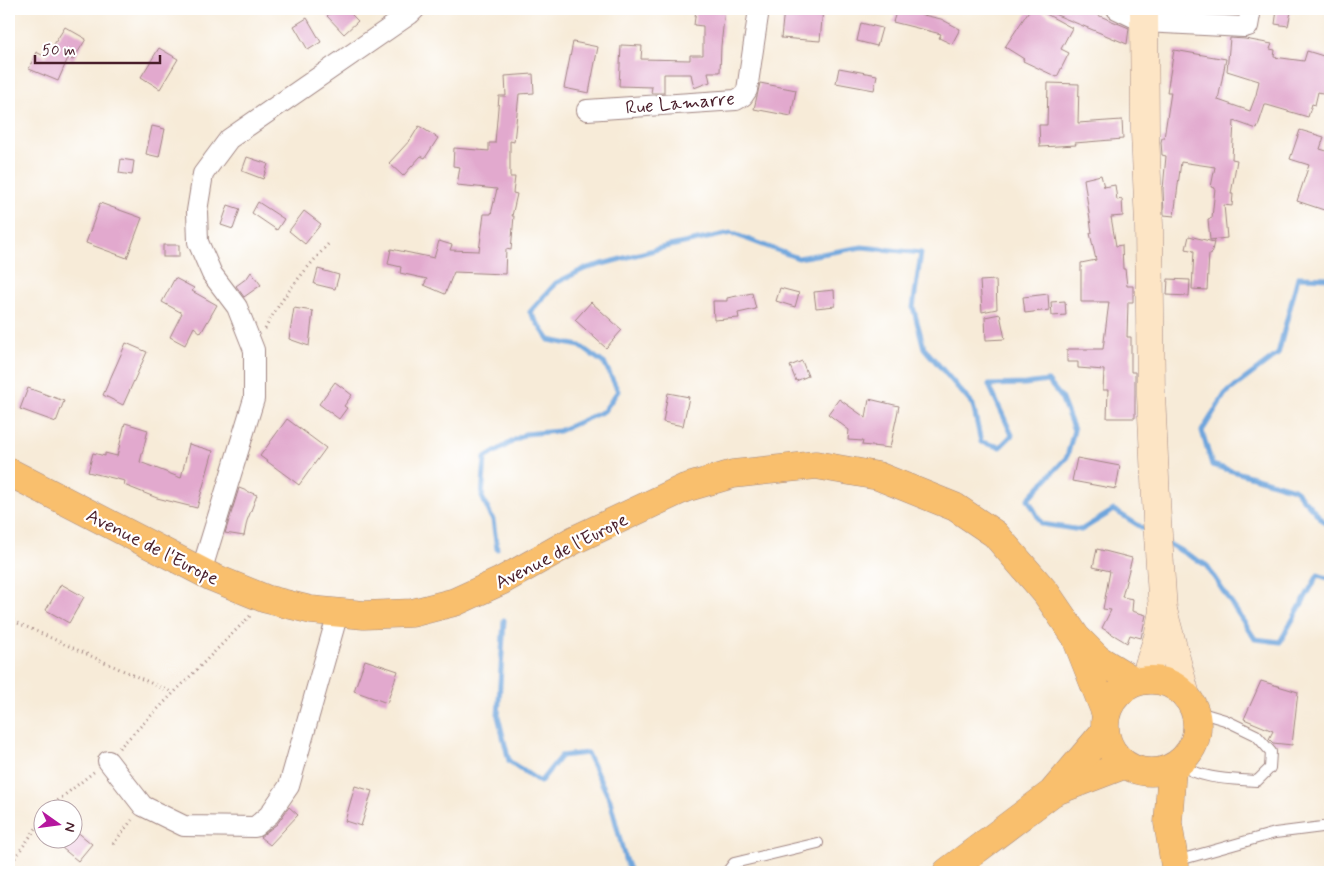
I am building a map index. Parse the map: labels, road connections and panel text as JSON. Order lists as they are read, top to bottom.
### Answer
{
  "streets": {
    "main road": ["Avenue de l'Europe"],
    "street": ["Rue Lamarre"]
  },
  "scale_bar": "50 m",
  "north": "right"
}
